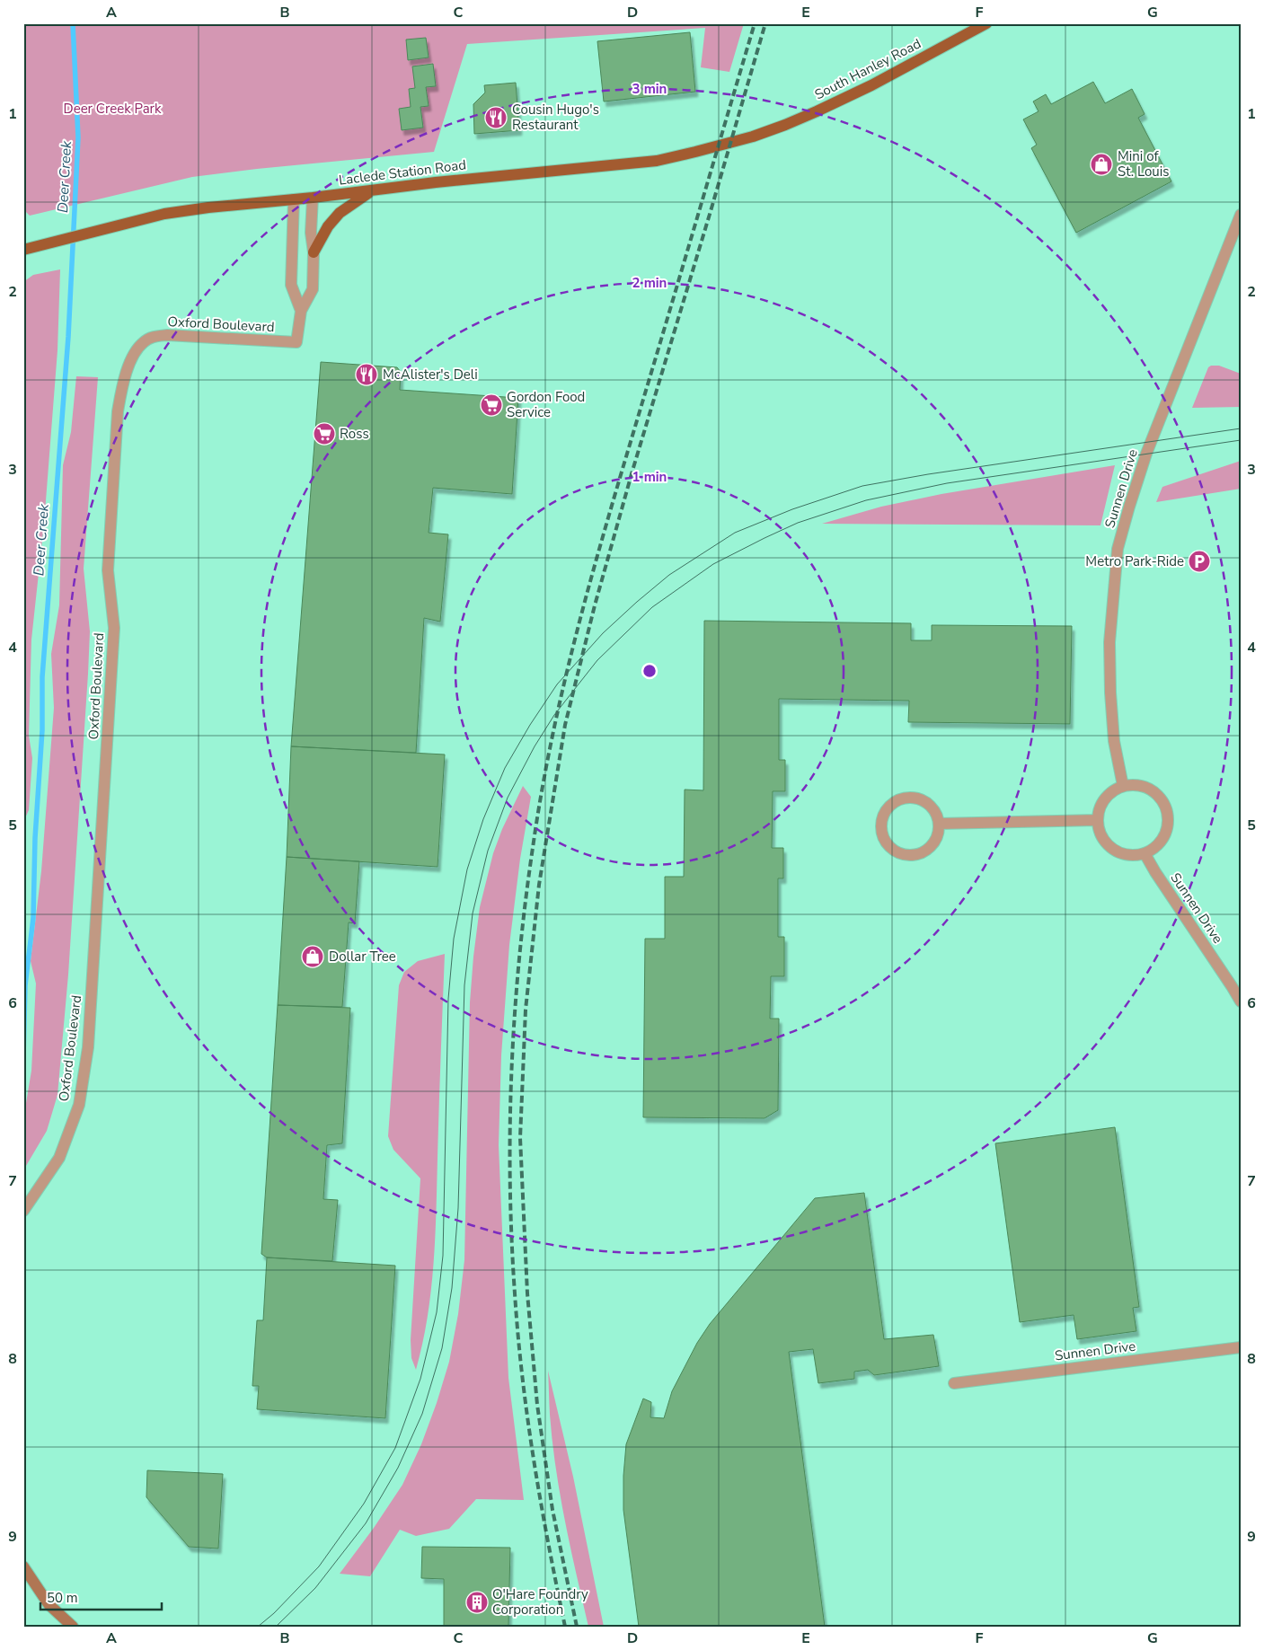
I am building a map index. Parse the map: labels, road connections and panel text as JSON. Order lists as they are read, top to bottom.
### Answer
{
  "streets": {
    "main road": ["South Hanley Road", "Laclede Station Road"],
    "street": ["Oxford Boulevard", "Sunnen Drive"]
  },
  "crossings": [
    ["South Hanley Road", "Laclede Station Road"],
    ["Laclede Station Road", "Oxford Boulevard"]
  ],
  "water": ["Deer Creek"],
  "parks": ["Deer Creek Park"],
  "places": {
    "restaurant": ["Cousin Hugo's Restaurant", "McAlister's Deli"],
    "shop": ["Mini of St. Louis", "Dollar Tree"],
    "supermarket": ["Gordon Food Service", "Ross"],
    "parking": ["Metro Park-Ride"],
    "building": ["O'Hare Foundry Corporation"]
  },
  "scale_bar": "50 m",
  "grid": {
    "columns": [
      "A",
      "B",
      "C",
      "D",
      "E",
      "F",
      "G"
    ],
    "rows": [
      "1",
      "2",
      "3",
      "4",
      "5",
      "6",
      "7",
      "8",
      "9"
    ]
  },
  "rings": ["3 min", "2 min", "1 min"]
}
